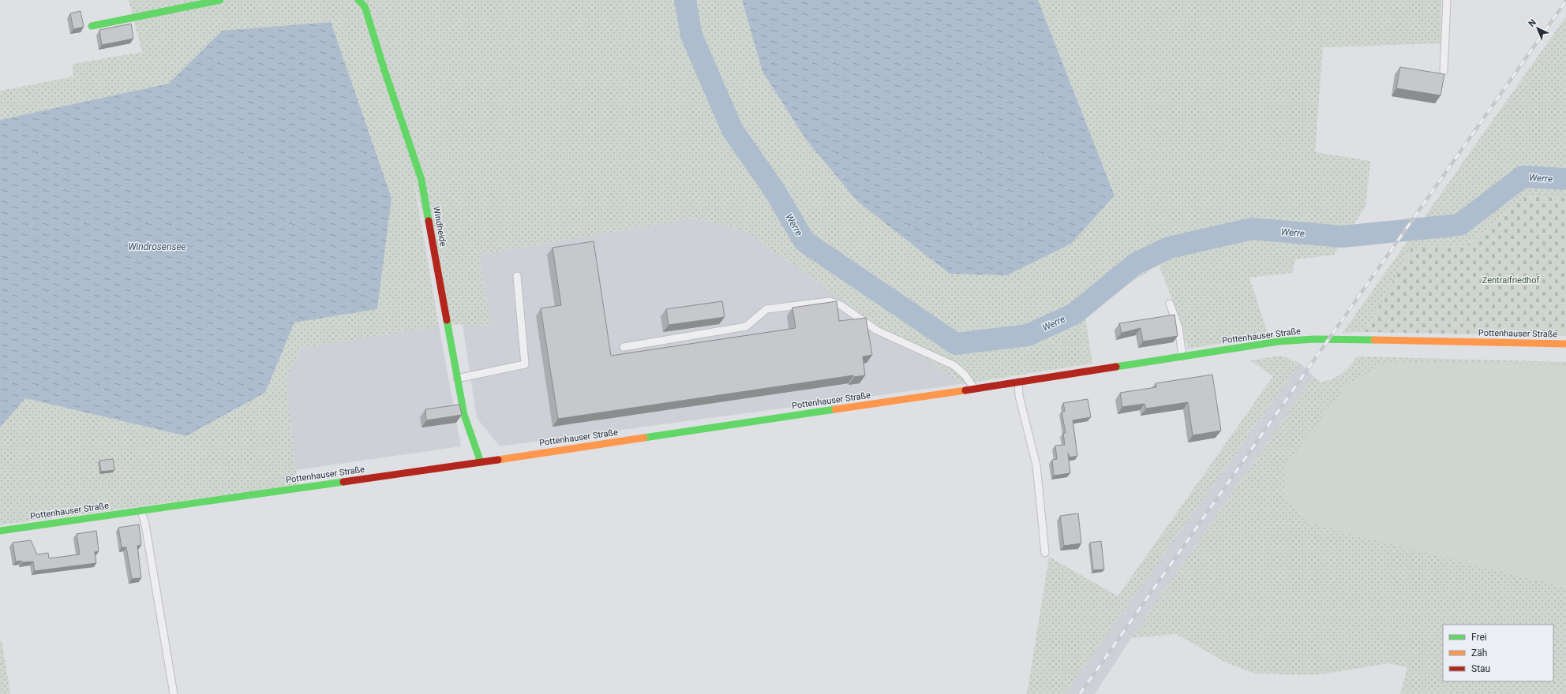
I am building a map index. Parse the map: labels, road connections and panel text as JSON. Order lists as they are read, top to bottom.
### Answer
{
  "streets": {
    "street": ["Windheide", "Pottenhauser Straße"]
  },
  "crossings": [
    ["Windheide", "Pottenhauser Straße"]
  ],
  "water": ["Werre", "Windrosensee"],
  "parks": ["Zentralfriedhof"],
  "legend": ["Frei", "Zäh", "Stau"],
  "north": "top left"
}
